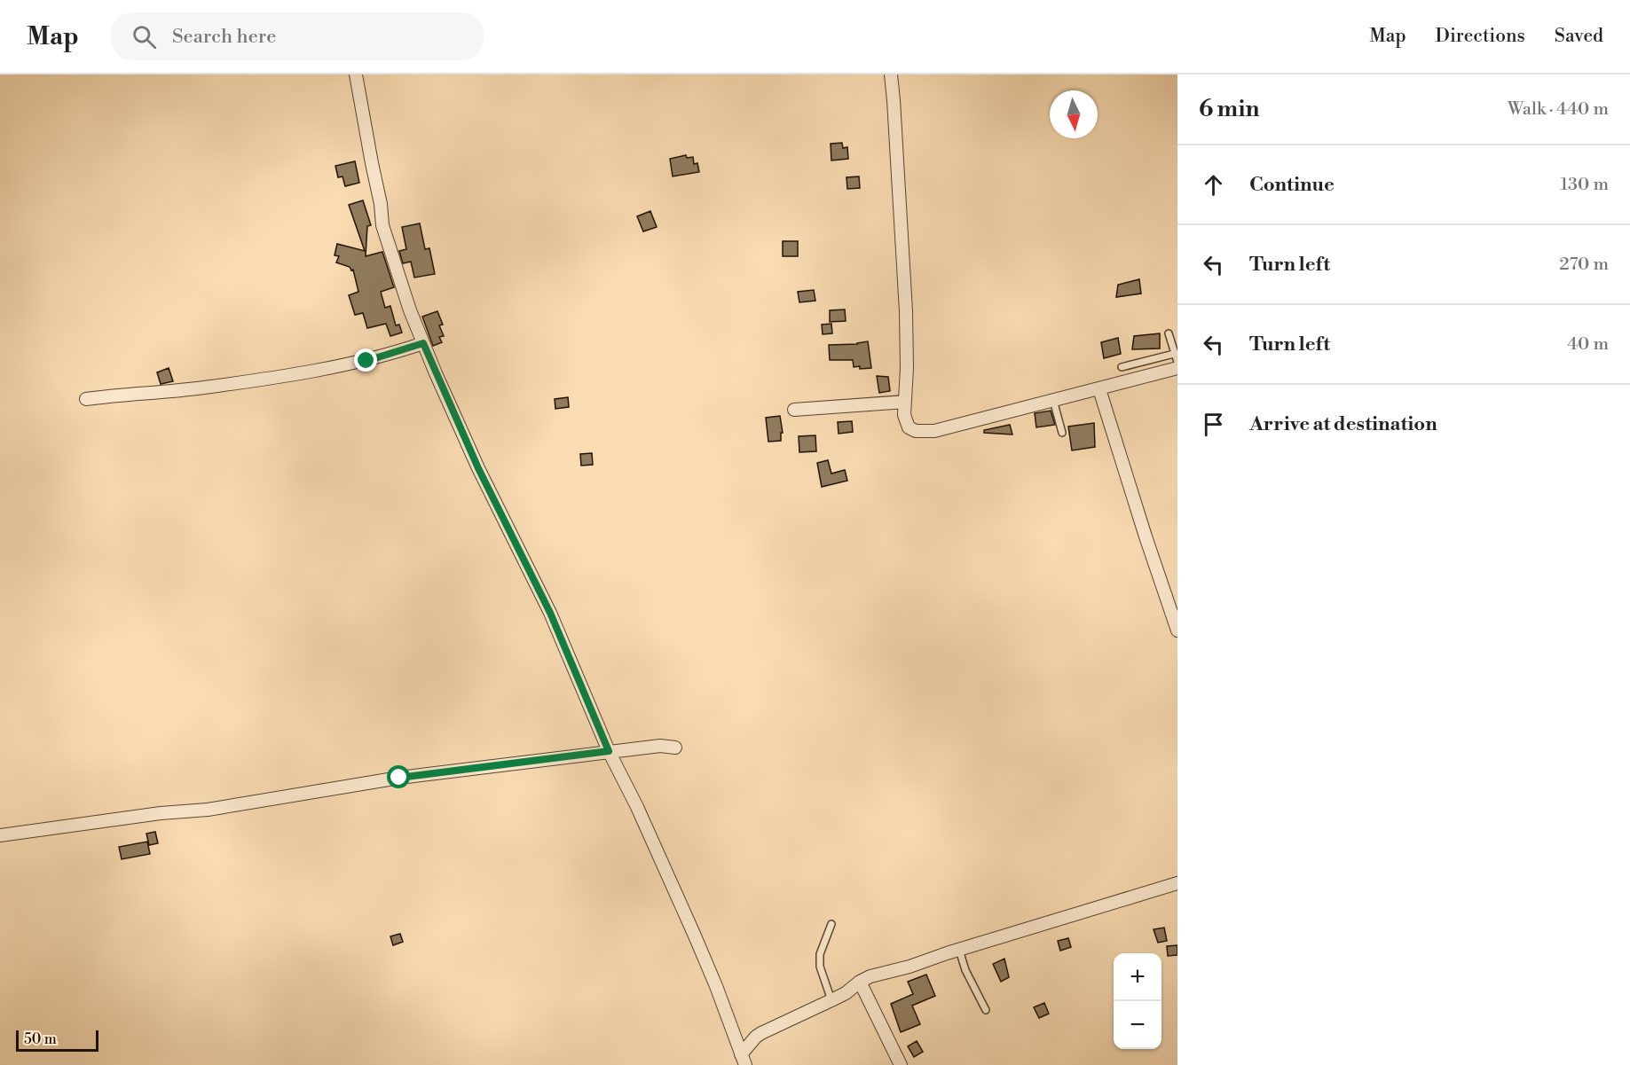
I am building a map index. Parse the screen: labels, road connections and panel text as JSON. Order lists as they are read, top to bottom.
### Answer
{
  "scale_bar": "50 m",
  "north": "bottom",
  "page": {
    "header": "Map",
    "search": "Search here",
    "nav": ["Map", "Directions", "Saved"],
    "heading": ["6 min", "Walk · 440 m"],
    "list": [
      ["Continue", "130 m"],
      ["Turn left", "270 m"],
      ["Turn left", "40 m"],
      "Arrive at destination"
    ],
    "map_buttons": ["+", "−"],
    "scale": "50 m"
  }
}
